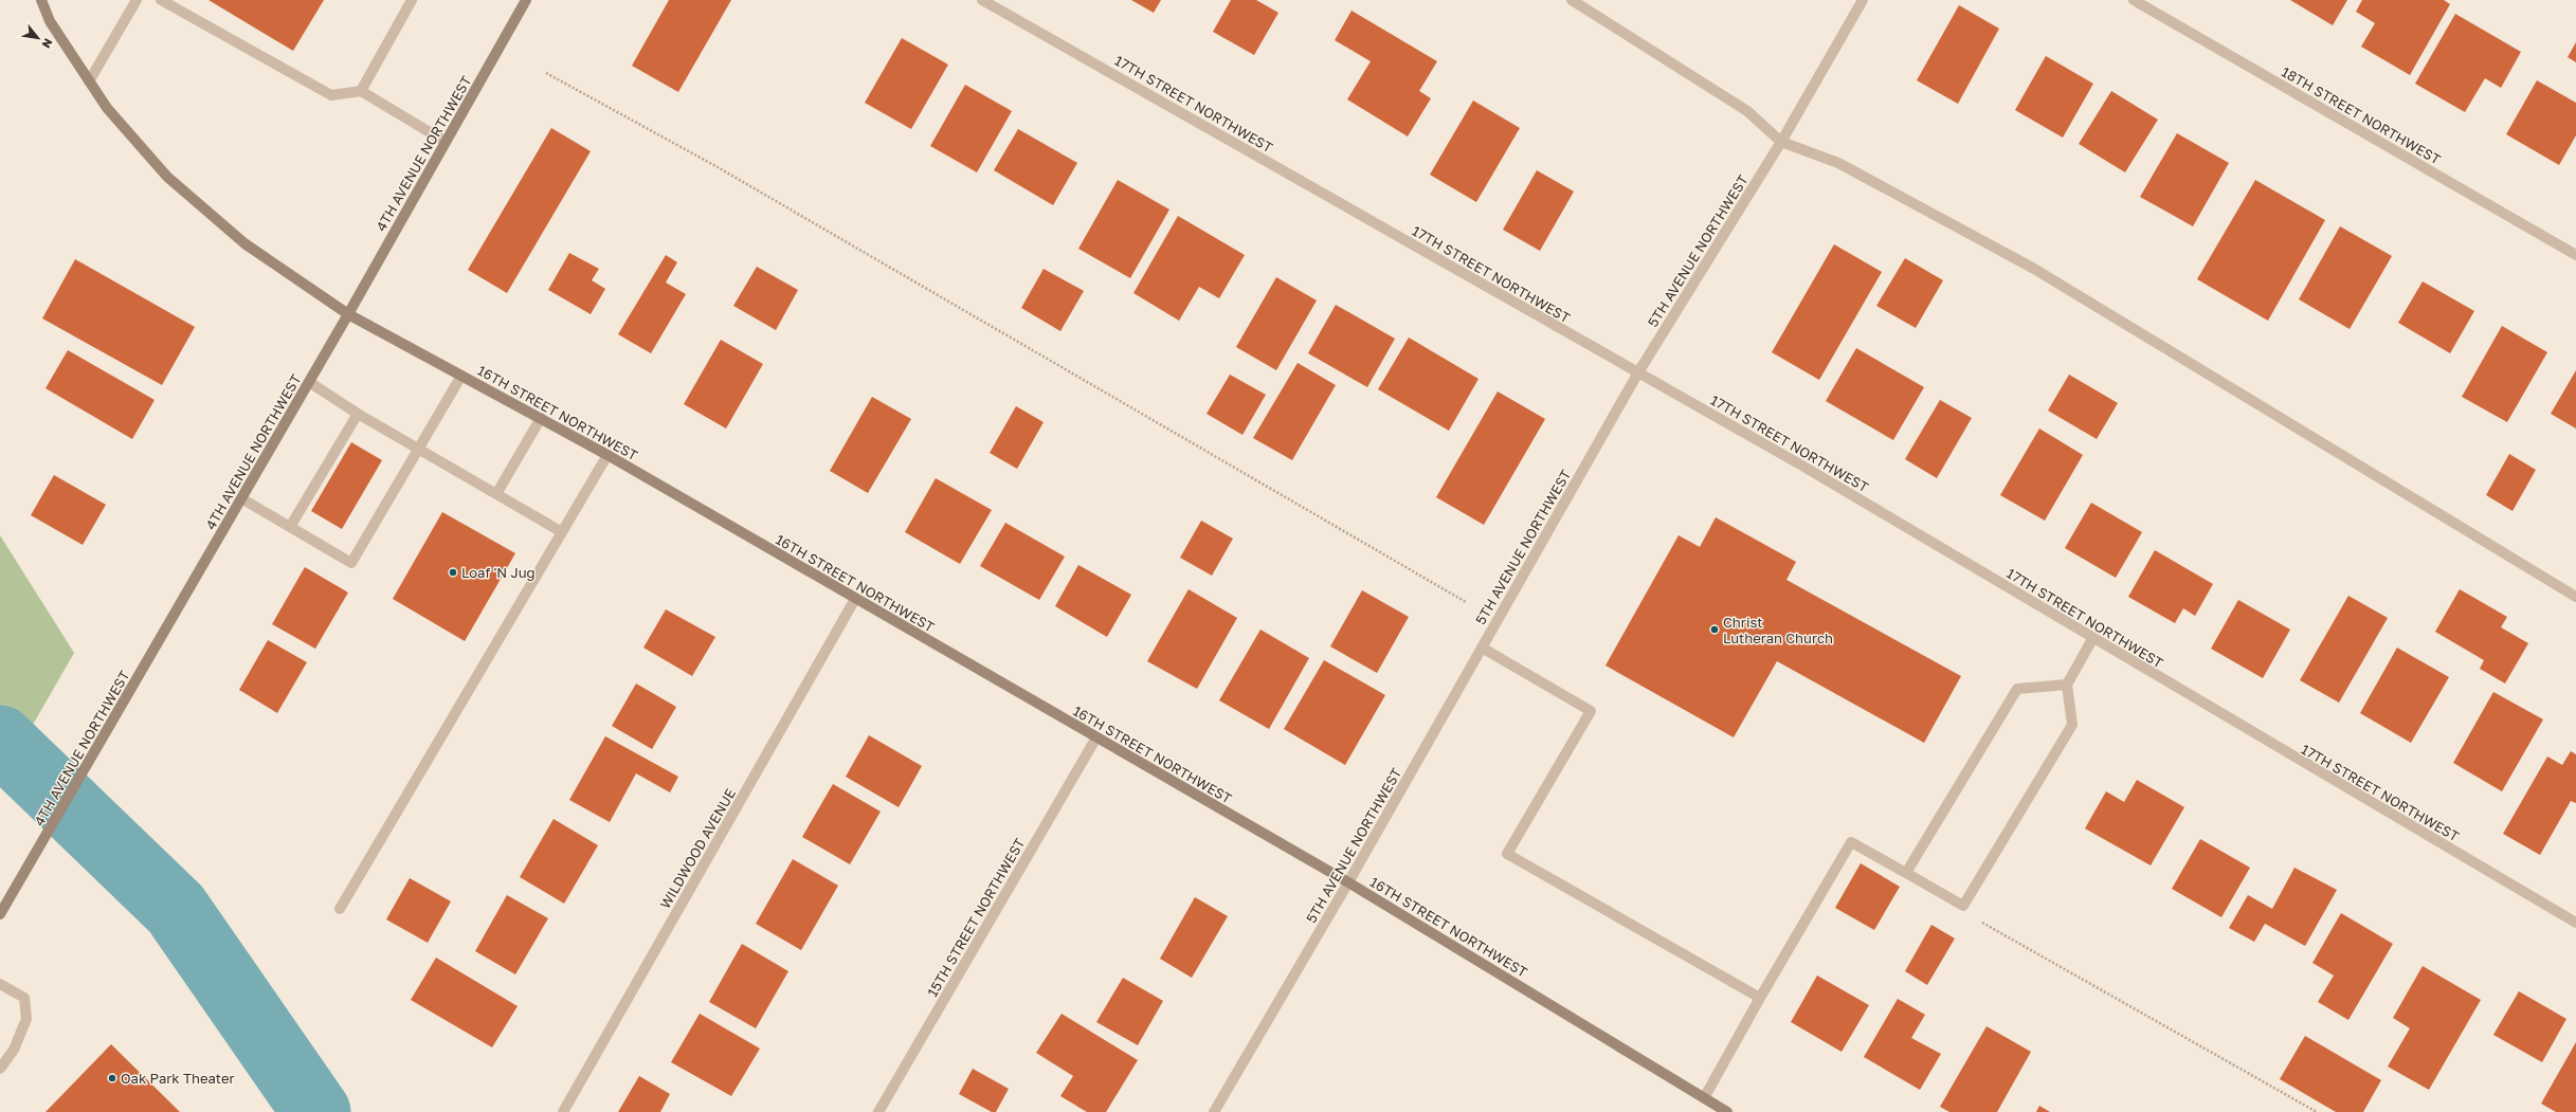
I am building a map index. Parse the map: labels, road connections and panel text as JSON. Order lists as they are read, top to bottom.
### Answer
{
  "streets": {
    "street": [
      "17TH STREET NORTHWEST",
      "18TH STREET NORTHWEST",
      "4TH AVENUE NORTHWEST",
      "5TH AVENUE NORTHWEST",
      "16TH STREET NORTHWEST",
      "WILDWOOD AVENUE",
      "15TH STREET NORTHWEST"
    ]
  },
  "crossings": [
    ["17TH STREET NORTHWEST", "5TH AVENUE NORTHWEST"],
    ["4TH AVENUE NORTHWEST", "16TH STREET NORTHWEST"],
    ["5TH AVENUE NORTHWEST", "16TH STREET NORTHWEST"],
    ["16TH STREET NORTHWEST", "WILDWOOD AVENUE"],
    ["16TH STREET NORTHWEST", "15TH STREET NORTHWEST"]
  ],
  "places": ["Loaf 'N Jug", "Christ Lutheran Church", "Oak Park Theater"],
  "north": "bottom right"
}
